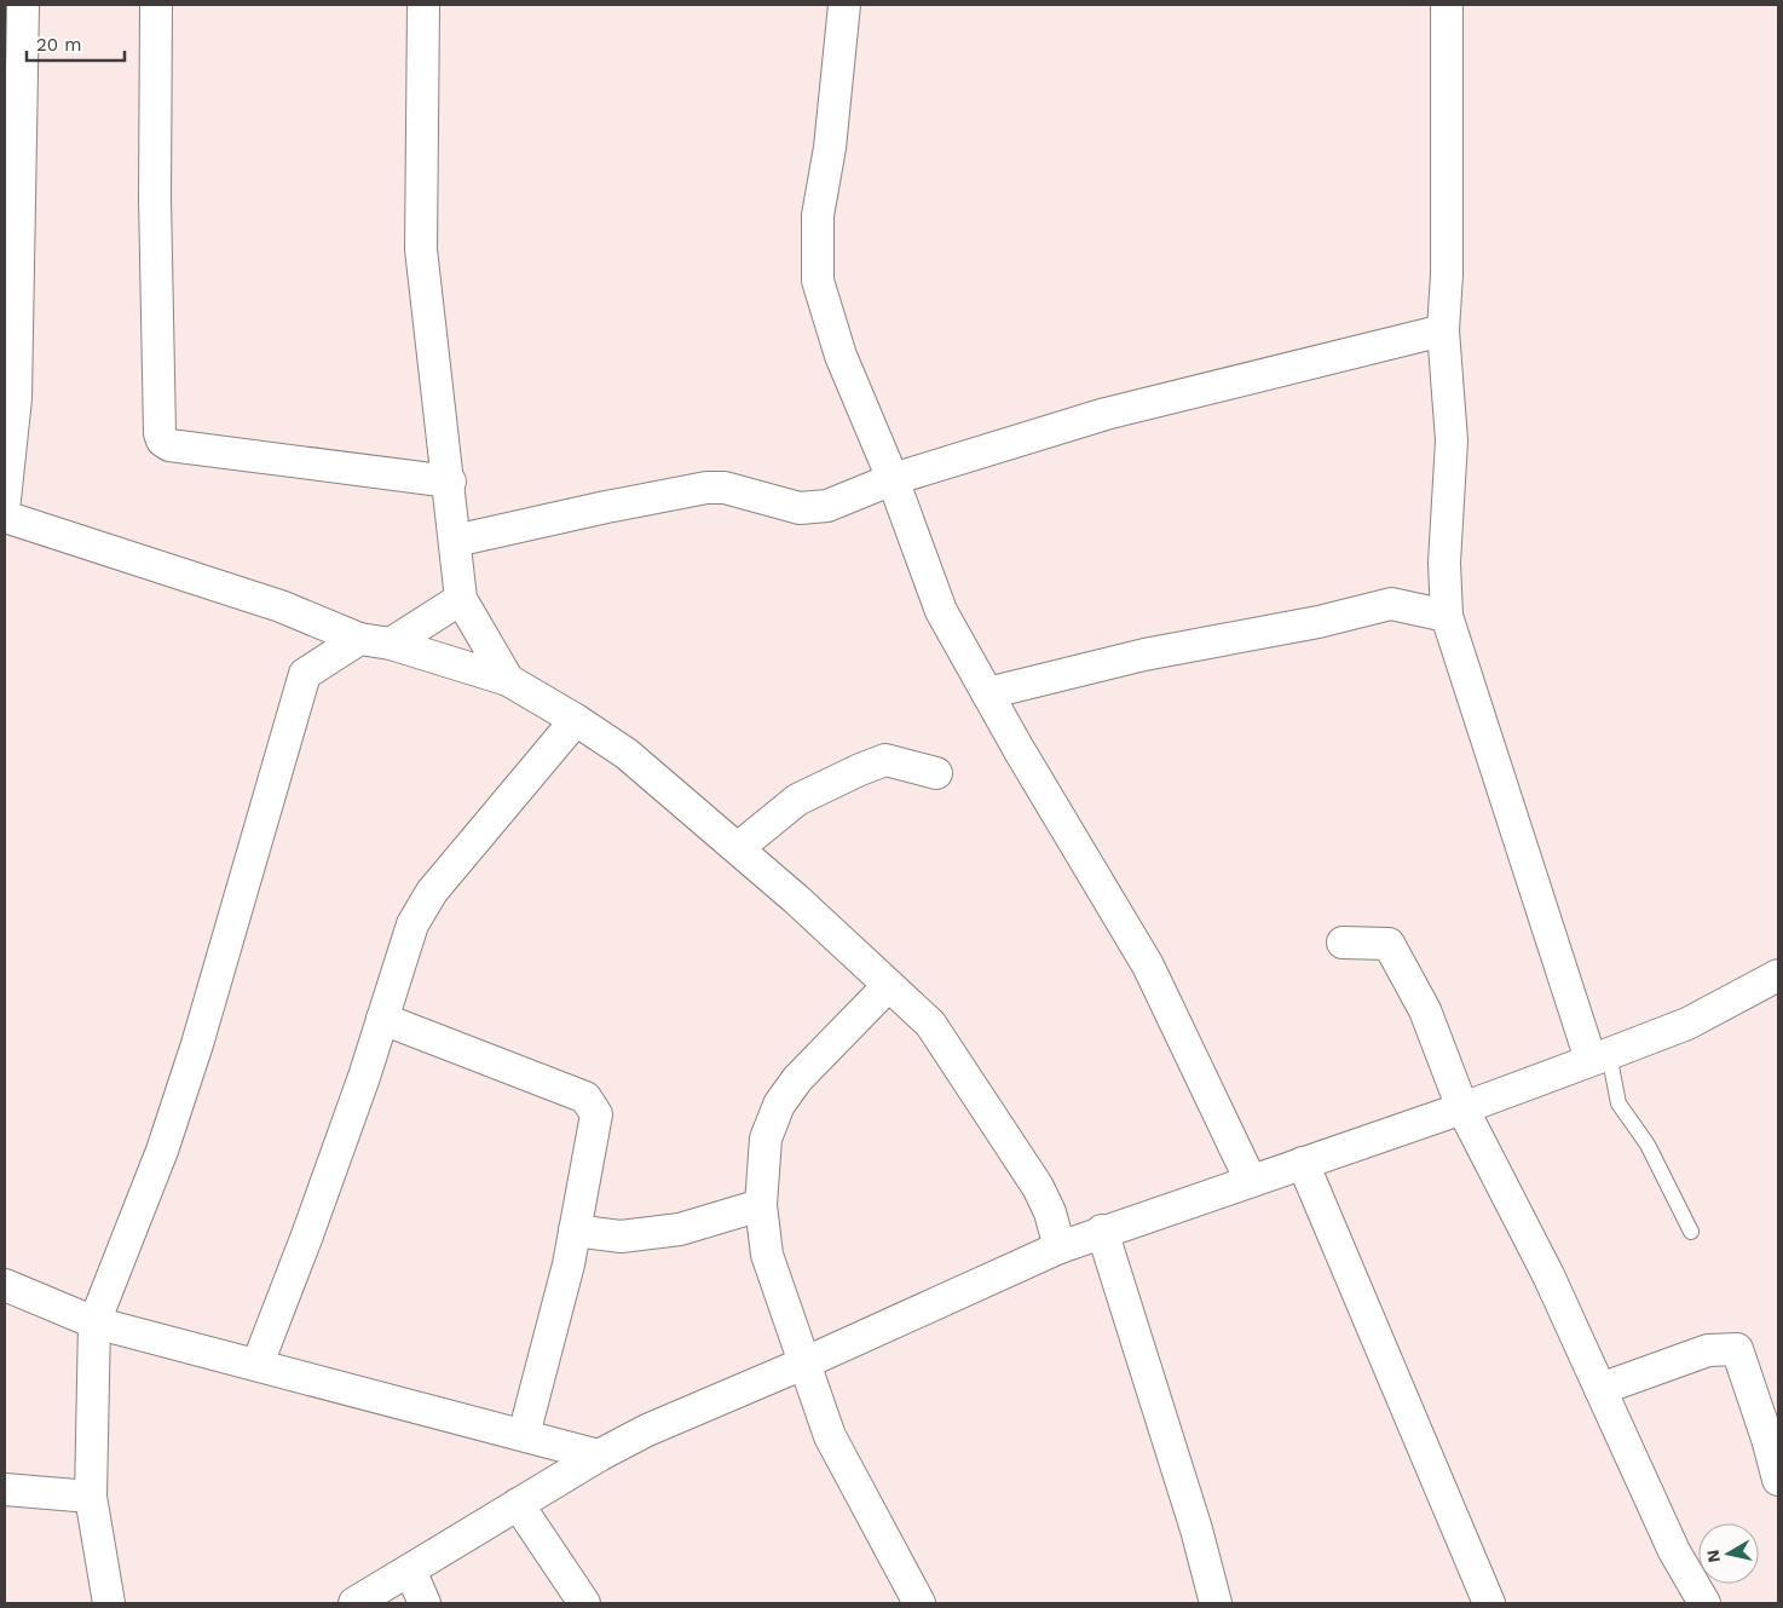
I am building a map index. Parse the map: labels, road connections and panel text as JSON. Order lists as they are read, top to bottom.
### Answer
{
  "scale_bar": "20 m",
  "north": "left"
}
